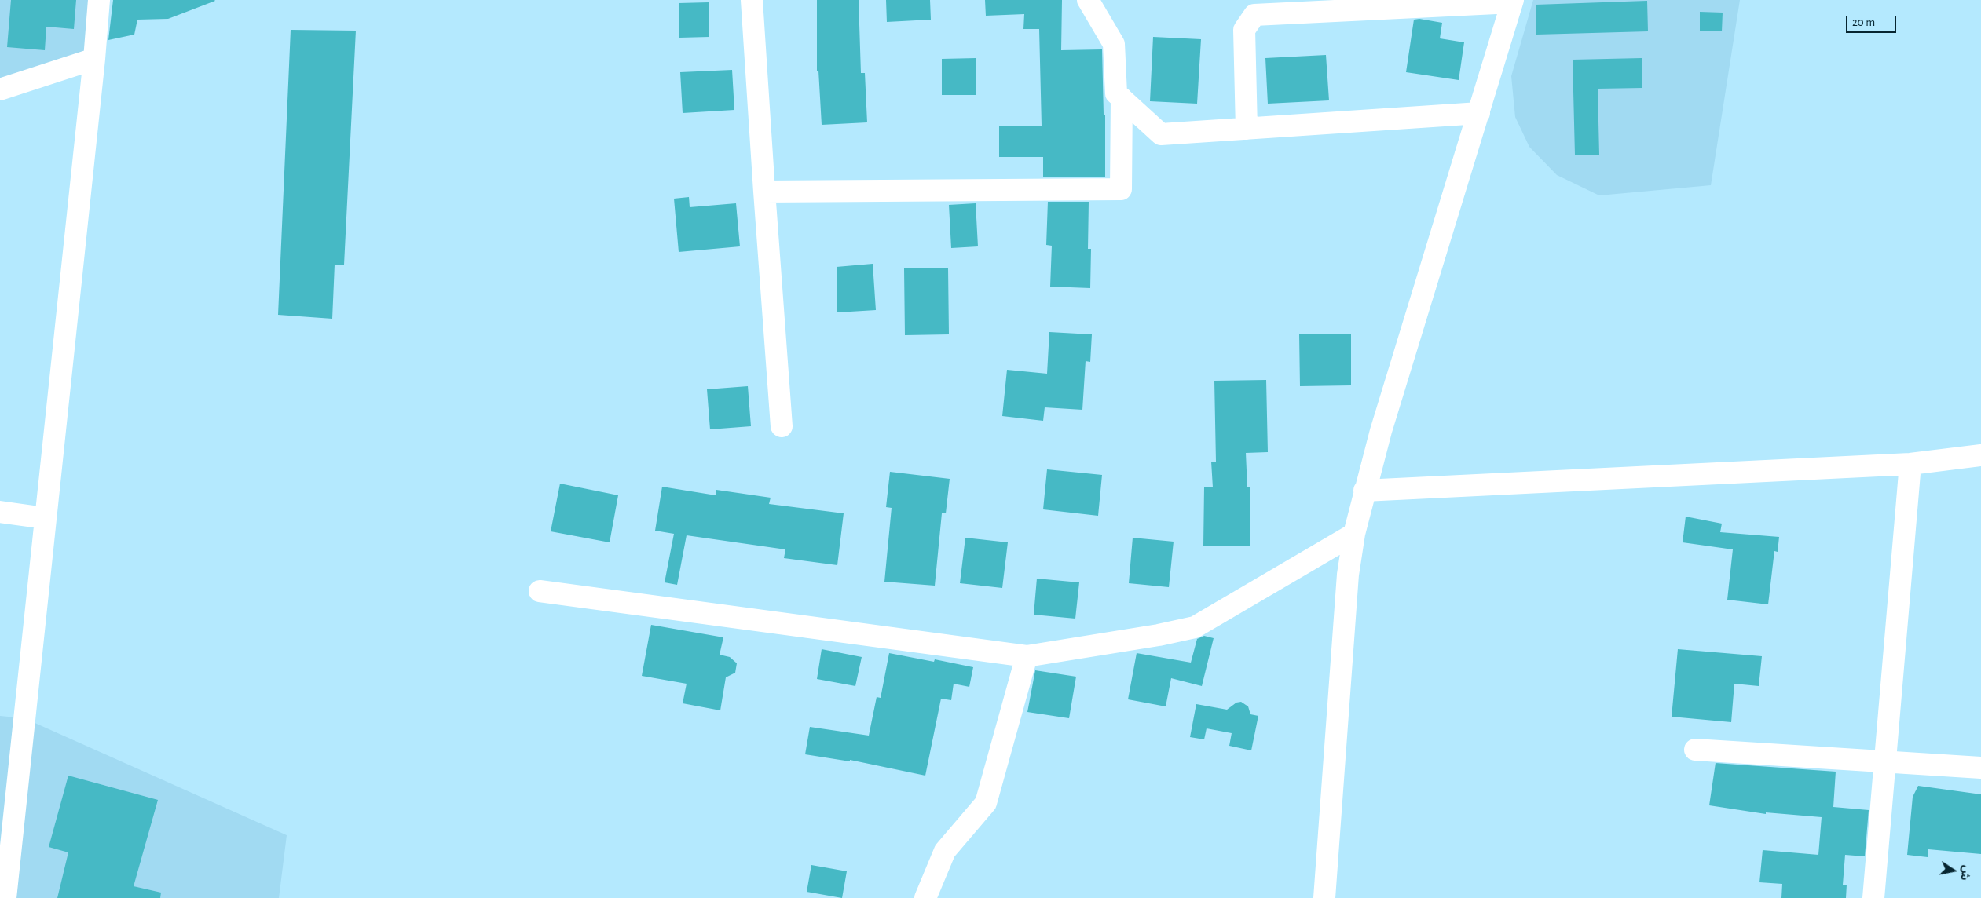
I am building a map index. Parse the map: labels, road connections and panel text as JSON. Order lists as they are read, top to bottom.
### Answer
{
  "scale_bar": "20 m",
  "north": "right"
}
